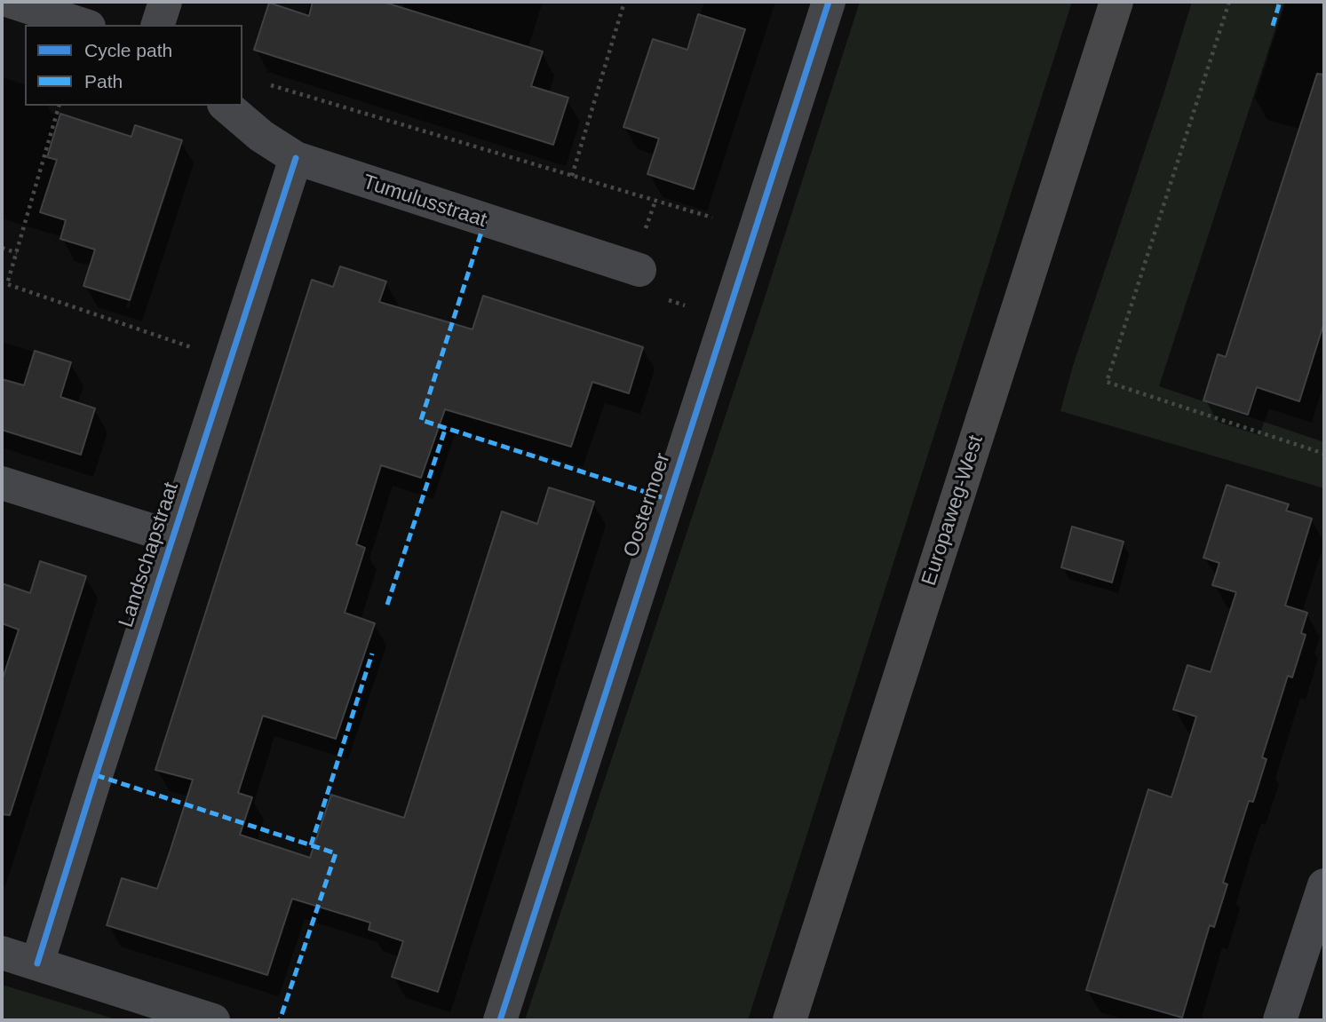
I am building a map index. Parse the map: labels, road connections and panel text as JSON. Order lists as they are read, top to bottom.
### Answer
{
  "streets": {
    "main road": ["Europaweg-West"],
    "street": ["Tumulusstraat", "Oostermoer", "Landschapstraat"]
  },
  "crossings": [
    ["Tumulusstraat", "Landschapstraat"]
  ],
  "legend": ["Cycle path", "Path"]
}
